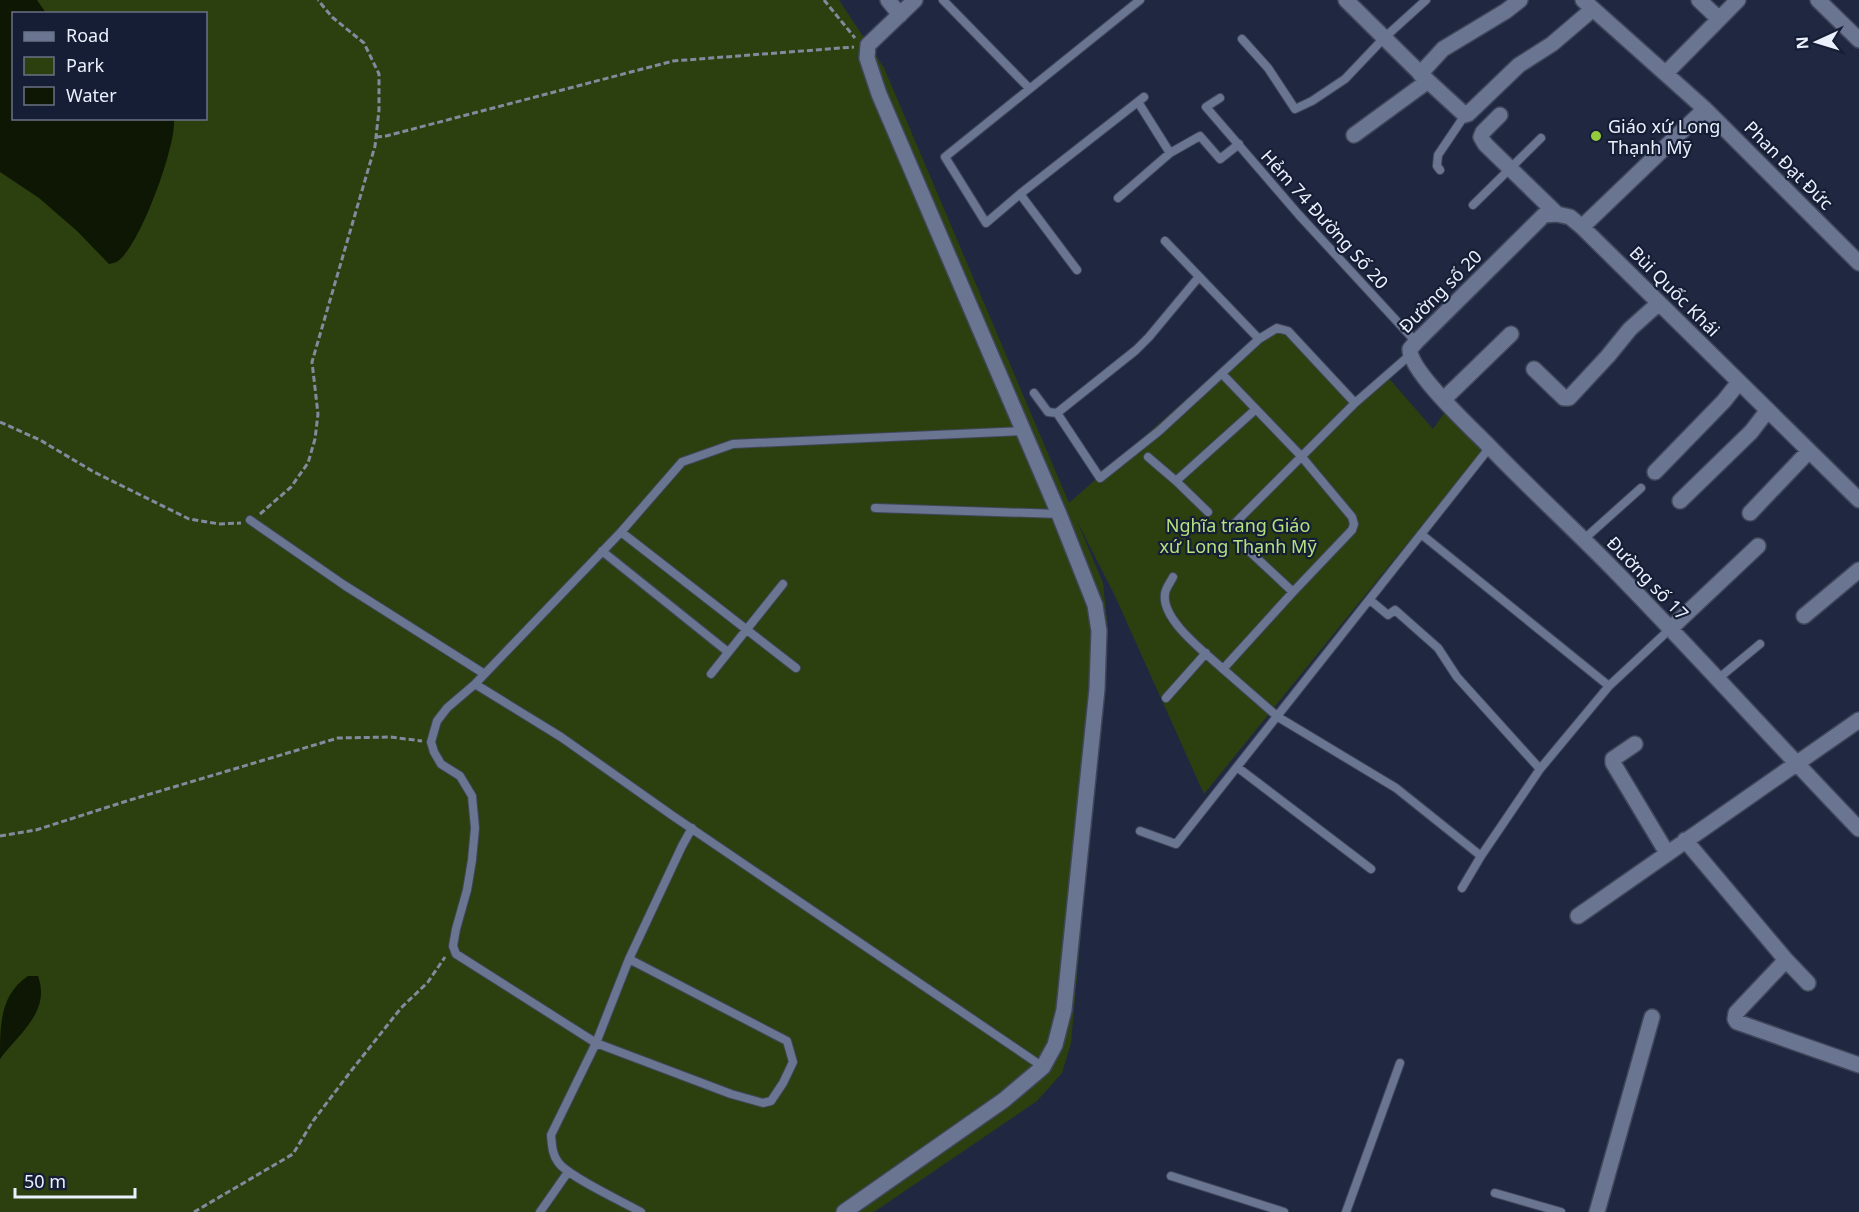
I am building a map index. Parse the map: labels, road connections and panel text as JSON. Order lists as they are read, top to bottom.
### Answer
{
  "streets": {
    "street": [
      "Phan Đạt Đức",
      "Đường số 20",
      "Bùi Quốc Khái",
      "Đường số 17"
    ],
    "lane": ["Hẻm 74 Đường Số 20"]
  },
  "crossings": [
    ["Hẻm 74 Đường Số 20", "Đường số 20"],
    ["Hẻm 74 Đường Số 20", "Đường số 17"],
    ["Đường số 20", "Bùi Quốc Khái"],
    ["Đường số 20", "Đường số 17"]
  ],
  "parks": ["Nghĩa trang Giáo xứ Long Thạnh Mỹ"],
  "places": ["Giáo xứ Long Thạnh Mỹ"],
  "legend": ["Road", "Park", "Water"],
  "scale_bar": "50 m",
  "north": "left"
}
